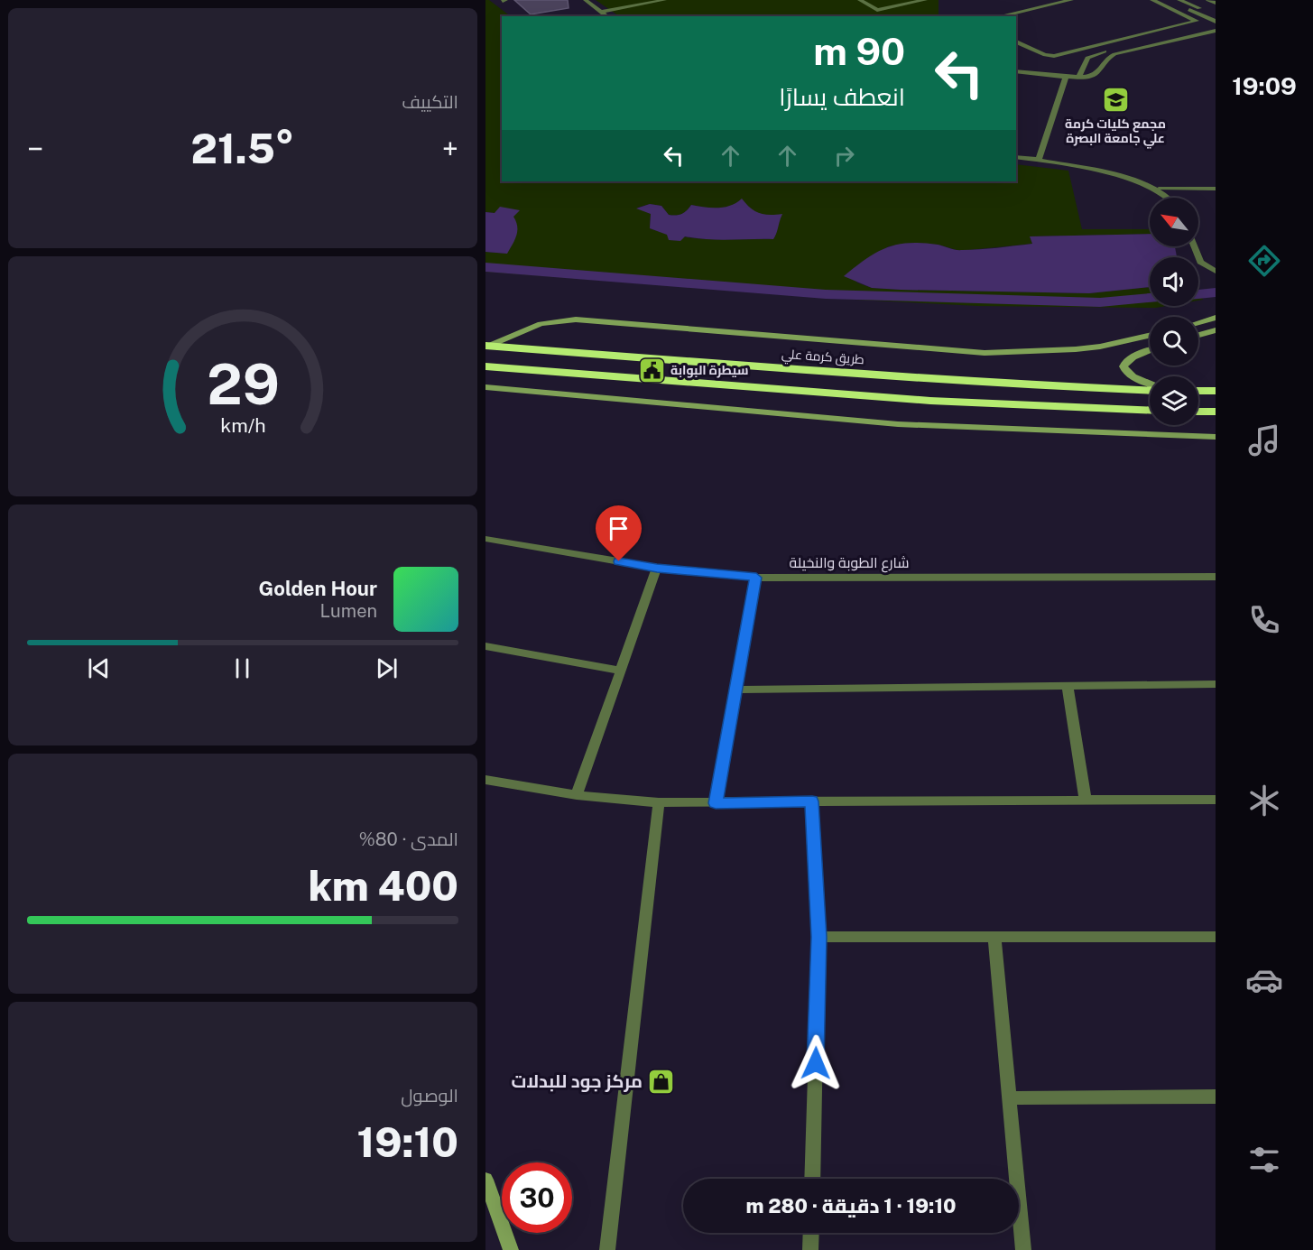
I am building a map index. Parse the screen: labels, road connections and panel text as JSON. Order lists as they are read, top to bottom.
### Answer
{
  "streets": {
    "highway": ["طريق كرمة علي"],
    "street": ["شارع الطوبة والنخيلة"]
  },
  "places": {
    "school or university": ["مجمع كليات كرمة علي جامعة البصرة"],
    "public building": ["سيطرة البوابة"],
    "shop": ["مركز جود للبدلات"]
  },
  "north": "top left",
  "page": {
    "tabs": "19:09",
    "tile": [
      "التكييف",
      ["المدى · 80%", "400 km"],
      ["الوصول", "19:10"]
    ],
    "turn": ["90 m", "انعطف يسارًا"],
    "heat": ["−", "21.5°", "+"],
    "song": ["Golden Hour", "Lumen"],
    "limit": "30",
    "trip": "19:10 · 1 دقيقة · 280 m",
    "gauge": ["29", "km/h"]
  }
}
